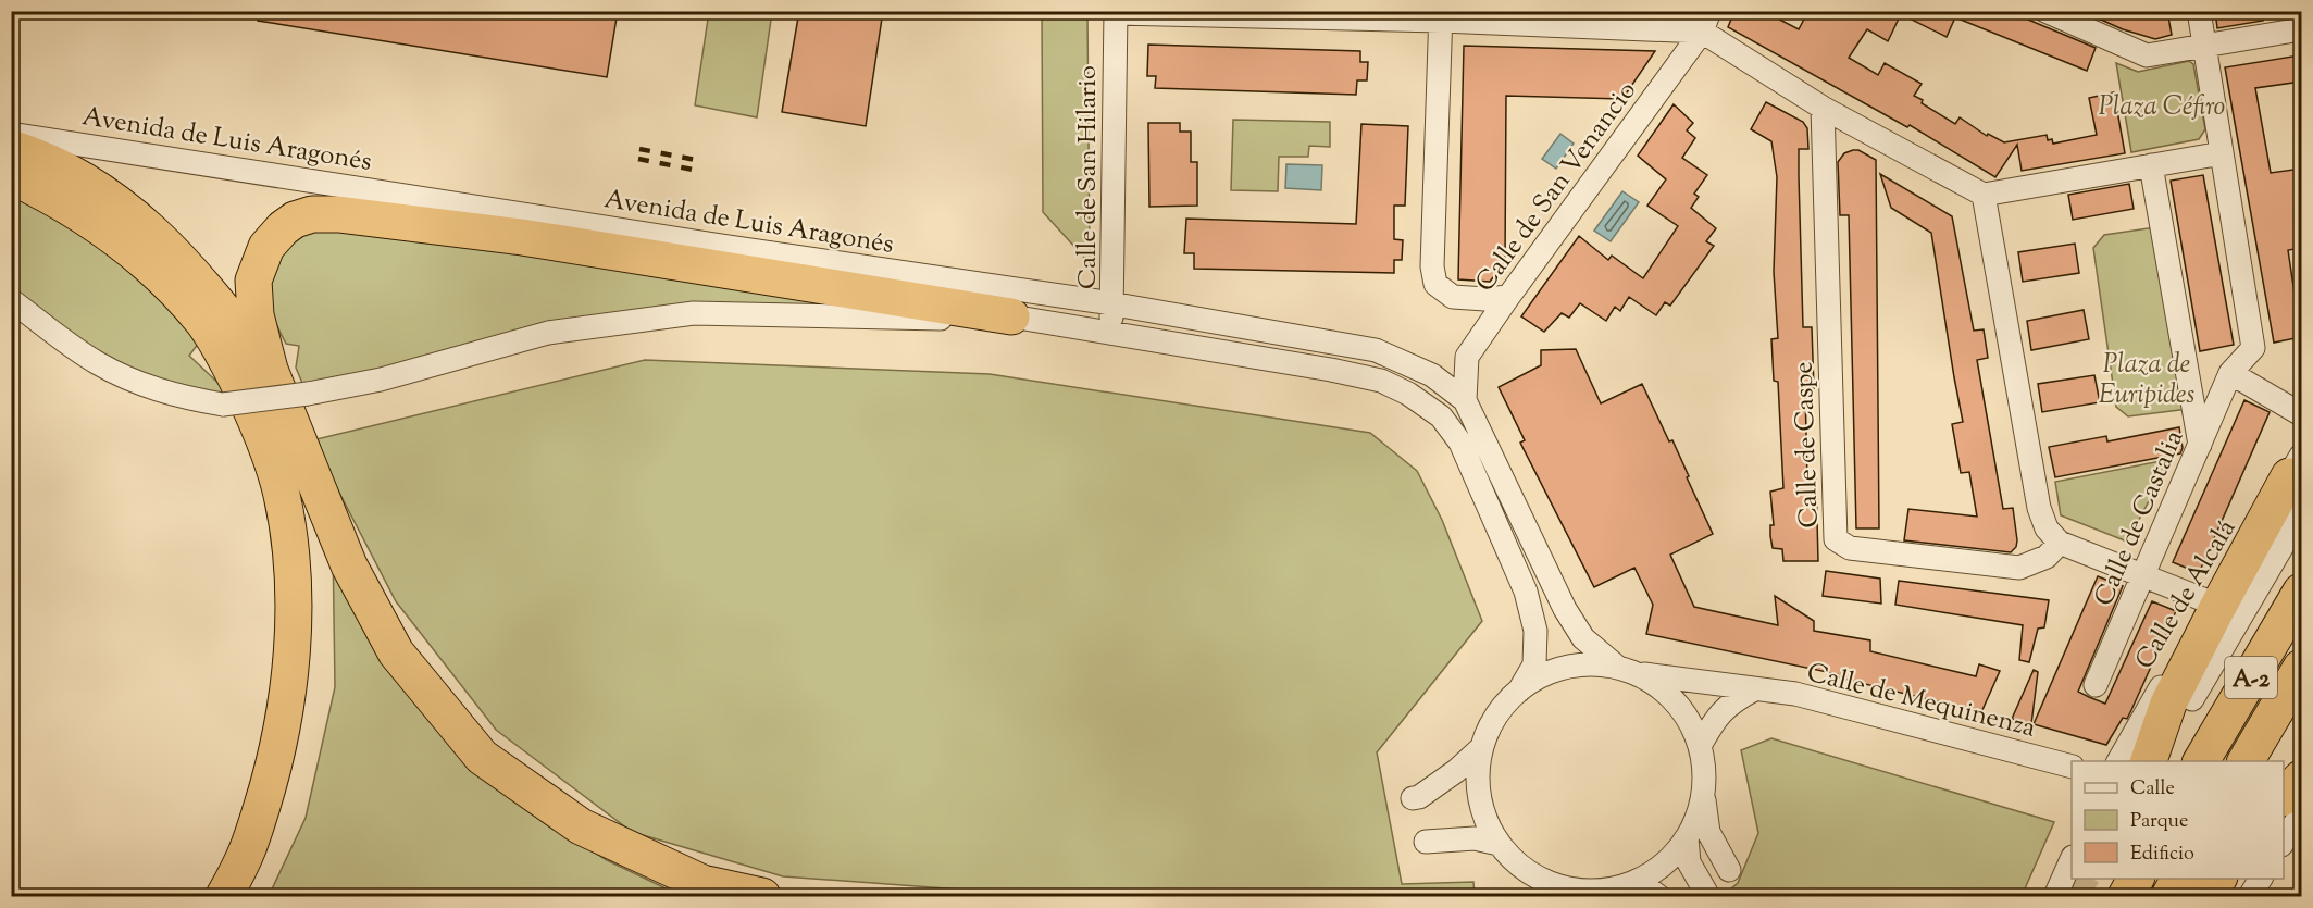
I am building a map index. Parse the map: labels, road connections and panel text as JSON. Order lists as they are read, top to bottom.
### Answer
{
  "streets": {
    "highway": ["A-2"],
    "street": [
      "Avenida de Luis Aragonés",
      "Calle de San Hilario",
      "Calle de San Venancio",
      "Calle de Caspe",
      "Calle de Castalia",
      "Calle de Alcalá",
      "Calle de Mequinenza"
    ]
  },
  "crossings": [
    ["Avenida de Luis Aragonés", "Calle de San Hilario"],
    ["Avenida de Luis Aragonés", "Calle de San Venancio"]
  ],
  "parks": ["Plaza Céfiro", "Plaza de Euripides"],
  "legend": ["Calle", "Parque", "Edificio"]
}
